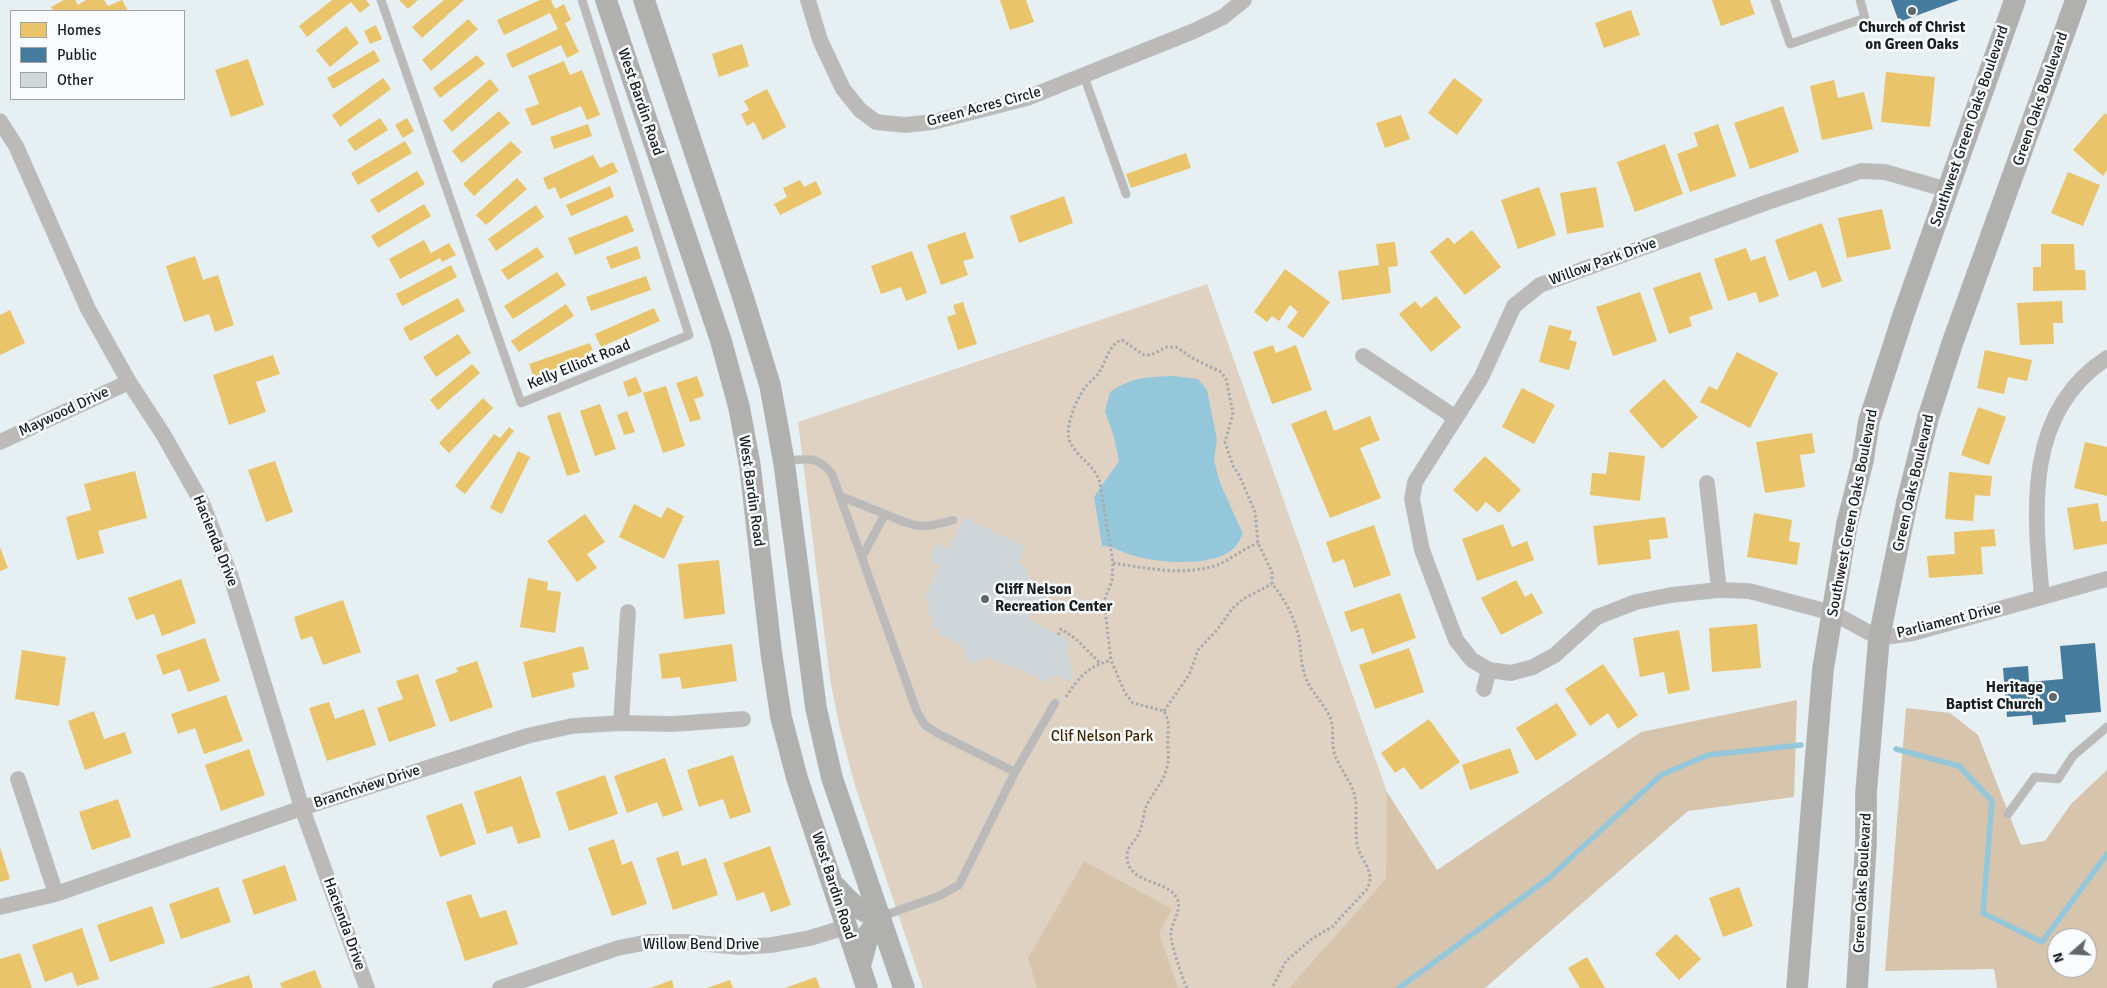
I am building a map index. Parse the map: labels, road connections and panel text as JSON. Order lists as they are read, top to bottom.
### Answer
{
  "streets": {
    "street": [
      "Green Oaks Boulevard",
      "West Bardin Road",
      "Green Acres Circle",
      "Southwest Green Oaks Boulevard",
      "Willow Park Drive",
      "Maywood Drive",
      "Hacienda Drive",
      "Parliament Drive",
      "Branchview Drive",
      "Willow Bend Drive"
    ],
    "lane": ["Kelly Elliott Road"]
  },
  "crossings": [
    ["Green Oaks Boulevard", "Parliament Drive"],
    ["West Bardin Road", "Willow Bend Drive"],
    ["Southwest Green Oaks Boulevard", "Willow Park Drive"],
    ["Southwest Green Oaks Boulevard", "Parliament Drive"],
    ["Willow Park Drive", "Parliament Drive"],
    ["Maywood Drive", "Hacienda Drive"],
    ["Hacienda Drive", "Branchview Drive"]
  ],
  "parks": ["Clif Nelson Park"],
  "places": ["Church of Christ on Green Oaks", "Cliff Nelson Recreation Center", "Heritage Baptist Church"],
  "legend": ["Homes", "Public", "Other"],
  "north": "left"
}
